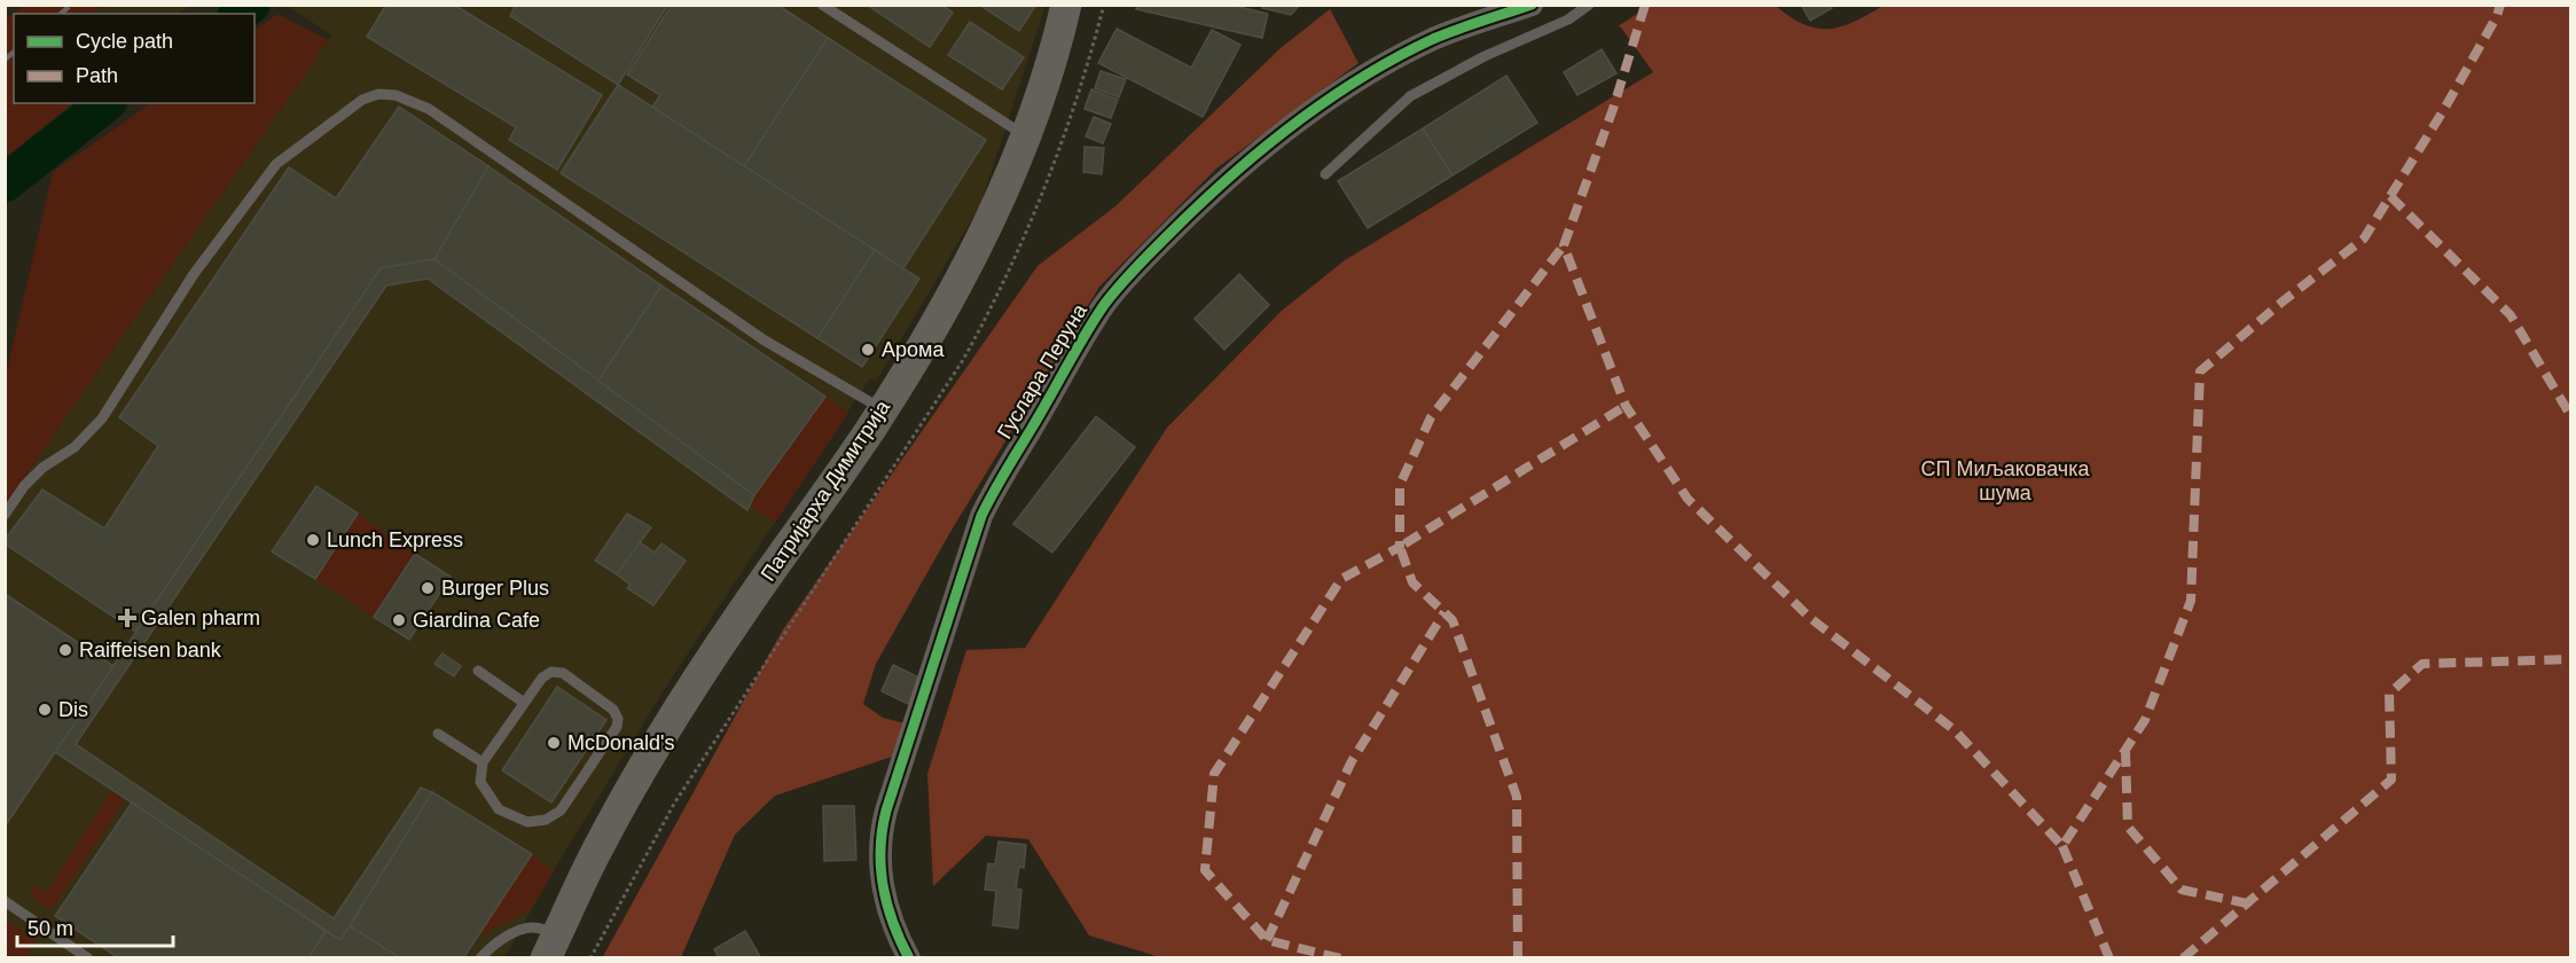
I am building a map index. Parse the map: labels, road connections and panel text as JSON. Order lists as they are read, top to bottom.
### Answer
{
  "streets": {
    "main road": ["Патријарха Димитрија"],
    "street": ["Гуслара Перуна"]
  },
  "parks": ["СП Миљаковачка шума"],
  "places": {
    "other": [
      "Арома",
      "Lunch Express",
      "Burger Plus",
      "Giardina Cafe",
      "Raiffeisen bank",
      "Dis",
      "McDonald's"
    ],
    "health": ["Galen pharm"]
  },
  "legend": ["Cycle path", "Path"],
  "scale_bar": "50 m"
}
